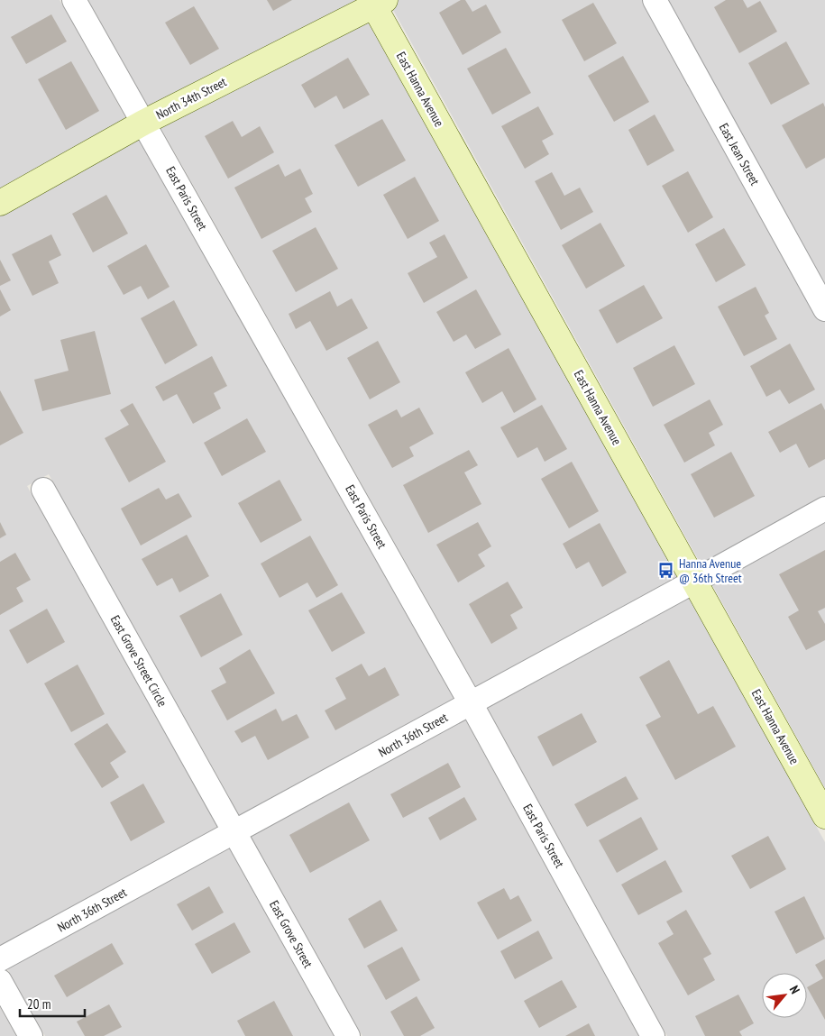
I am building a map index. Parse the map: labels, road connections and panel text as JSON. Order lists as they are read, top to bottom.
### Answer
{
  "streets": {
    "street": [
      "East Hanna Avenue",
      "North 34th Street",
      "East Jean Street",
      "East Paris Street",
      "East Grove Street Circle",
      "North 36th Street",
      "East Grove Street"
    ]
  },
  "crossings": [
    ["East Hanna Avenue", "North 34th Street"],
    ["East Hanna Avenue", "North 36th Street"],
    ["North 34th Street", "East Paris Street"],
    ["East Paris Street", "North 36th Street"],
    ["East Grove Street Circle", "North 36th Street"],
    ["East Grove Street Circle", "East Grove Street"],
    ["North 36th Street", "East Grove Street"]
  ],
  "places": {
    "bus stop": ["Hanna Avenue @ 36th Street"]
  },
  "scale_bar": "20 m",
  "north": "top right"
}
